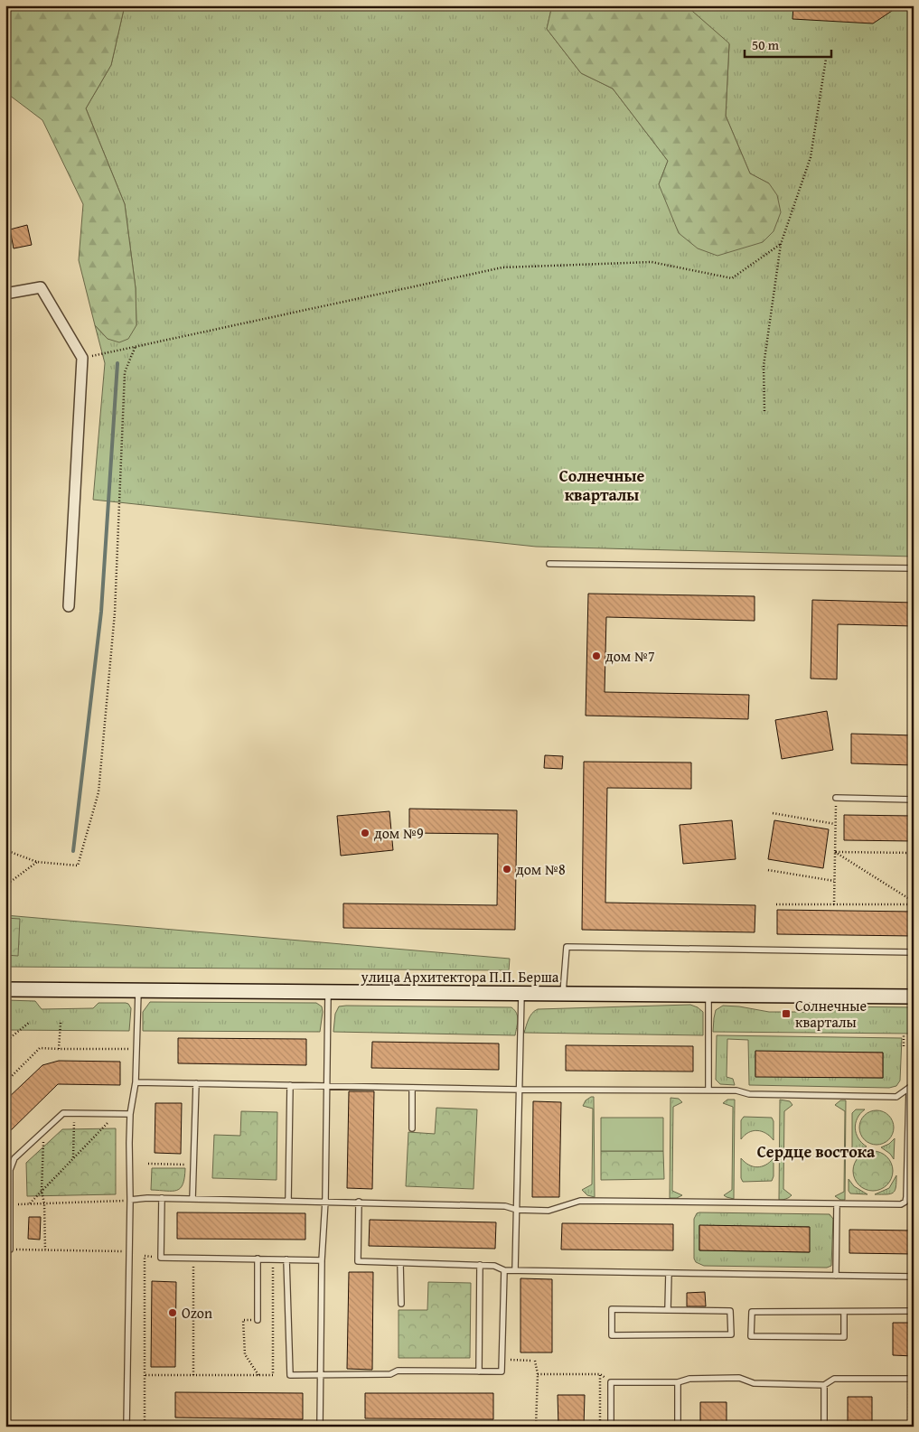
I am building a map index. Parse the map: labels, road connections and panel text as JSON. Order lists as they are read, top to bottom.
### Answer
{
  "streets": {
    "street": ["улица Архитектора П.П. Берша"]
  },
  "districts": ["Солнечные кварталы", "Сердце востока"],
  "places": {
    "other": [
      "дом №7",
      "дом №9",
      "дом №8",
      "Ozon"
    ],
    "transit": ["Солнечные кварталы"]
  },
  "scale_bar": "50 m"
}
